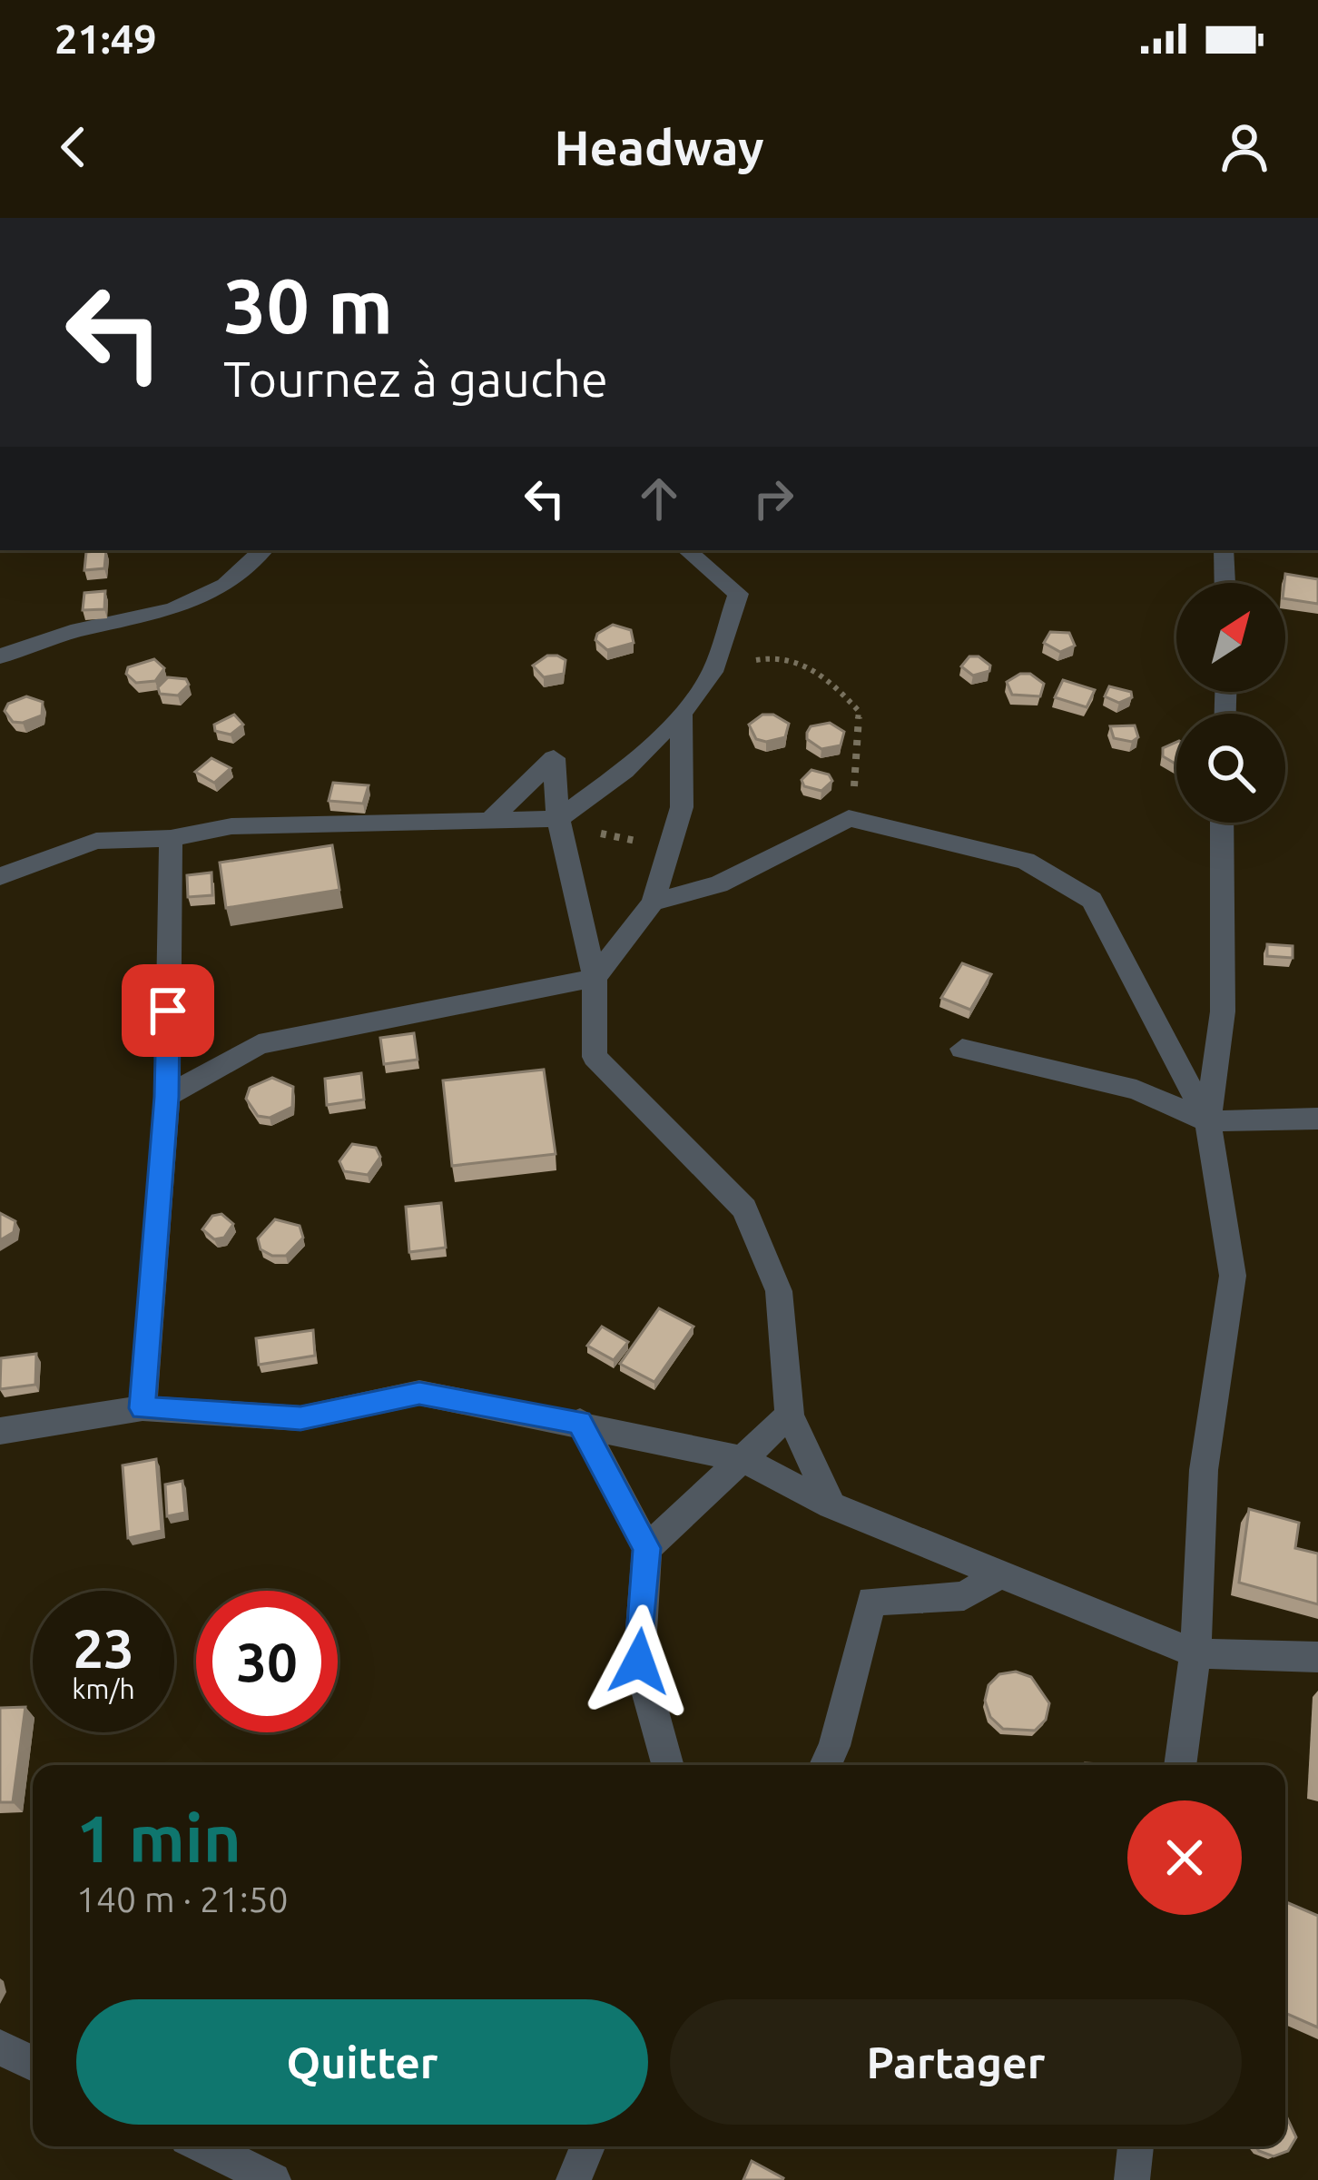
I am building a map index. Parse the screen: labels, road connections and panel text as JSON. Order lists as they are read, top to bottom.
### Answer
{
  "north": "top right",
  "page": {
    "status": "21:49",
    "header": "Headway",
    "turn": ["30 m", "Tournez à gauche"],
    "speed": "23 km/h",
    "limit": "30",
    "heading": ["1 min", "140 m · 21:50"],
    "buttons": ["Quitter", "Partager"]
  }
}
